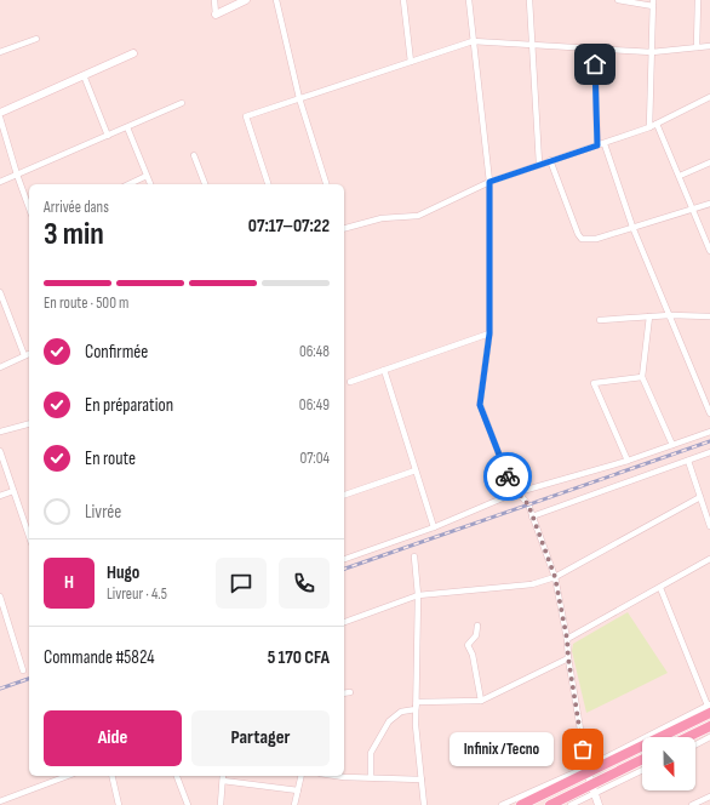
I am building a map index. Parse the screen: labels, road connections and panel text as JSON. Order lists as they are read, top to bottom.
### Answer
{
  "places": ["Infinix /Tecno"],
  "north": "bottom",
  "page": {
    "heading": ["3 min", "Arrivée dans", "07:17–07:22"],
    "panel": [
      "Hugo",
      "Livreur · 4.5",
      "Commande #5824",
      "5 170 CFA"
    ],
    "bar": "En route · 500 m",
    "list": [
      ["Confirmée", "06:48"],
      ["En préparation", "06:49"],
      ["En route", "07:04"],
      "Livrée"
    ],
    "round": "H",
    "buttons": ["Aide", "Partager"],
    "bubble": "Infinix /Tecno"
  }
}
